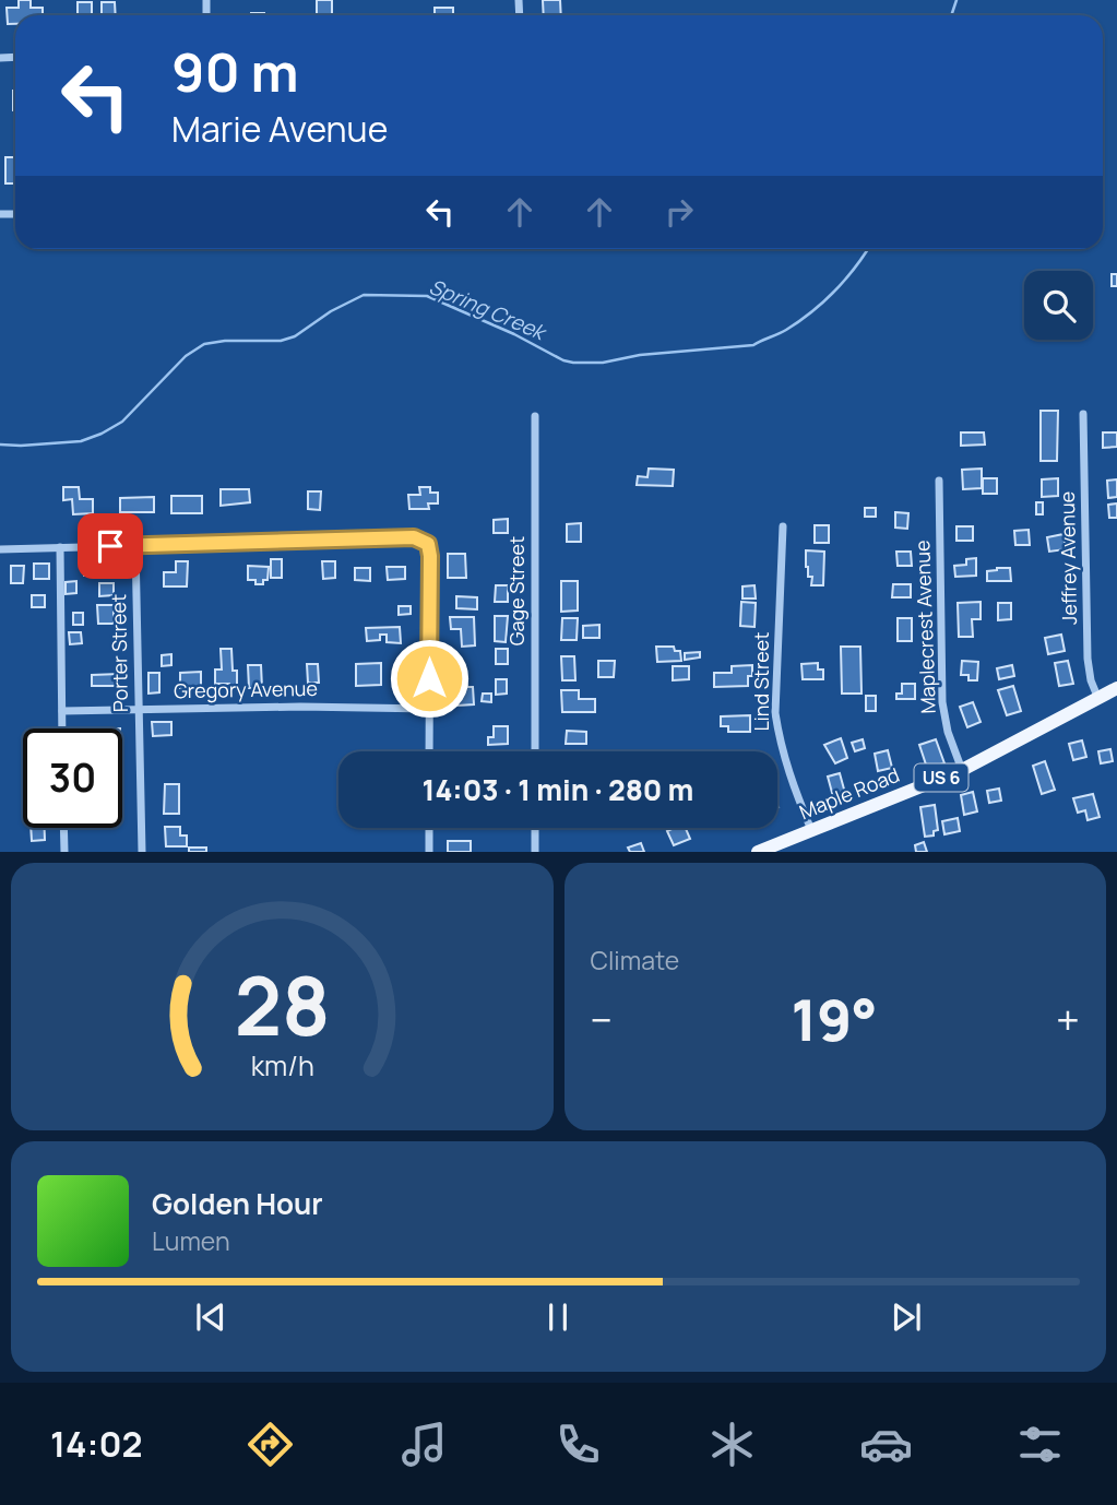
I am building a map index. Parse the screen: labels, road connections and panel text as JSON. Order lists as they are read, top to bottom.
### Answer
{
  "streets": {
    "main road": ["US 6", "Maple Road"],
    "street": [
      "Jeffrey Avenue",
      "Gage Street",
      "Maplecrest Avenue",
      "Porter Street",
      "Lind Street",
      "Gregory Avenue"
    ]
  },
  "crossings": [
    ["Jeffrey Avenue", "Maple Road"],
    ["Maplecrest Avenue", "Maple Road"],
    ["Porter Street", "Gregory Avenue"],
    ["Lind Street", "Maple Road"]
  ],
  "water": ["Spring Creek"],
  "page": {
    "turn": ["90 m", "Marie Avenue"],
    "limit": "30",
    "trip": "14:03 · 1 min · 280 m",
    "tile": "Climate",
    "heat": ["−", "19°", "+"],
    "song": ["Golden Hour", "Lumen"],
    "tabs": "14:02",
    "gauge": ["28", "km/h"]
  }
}
